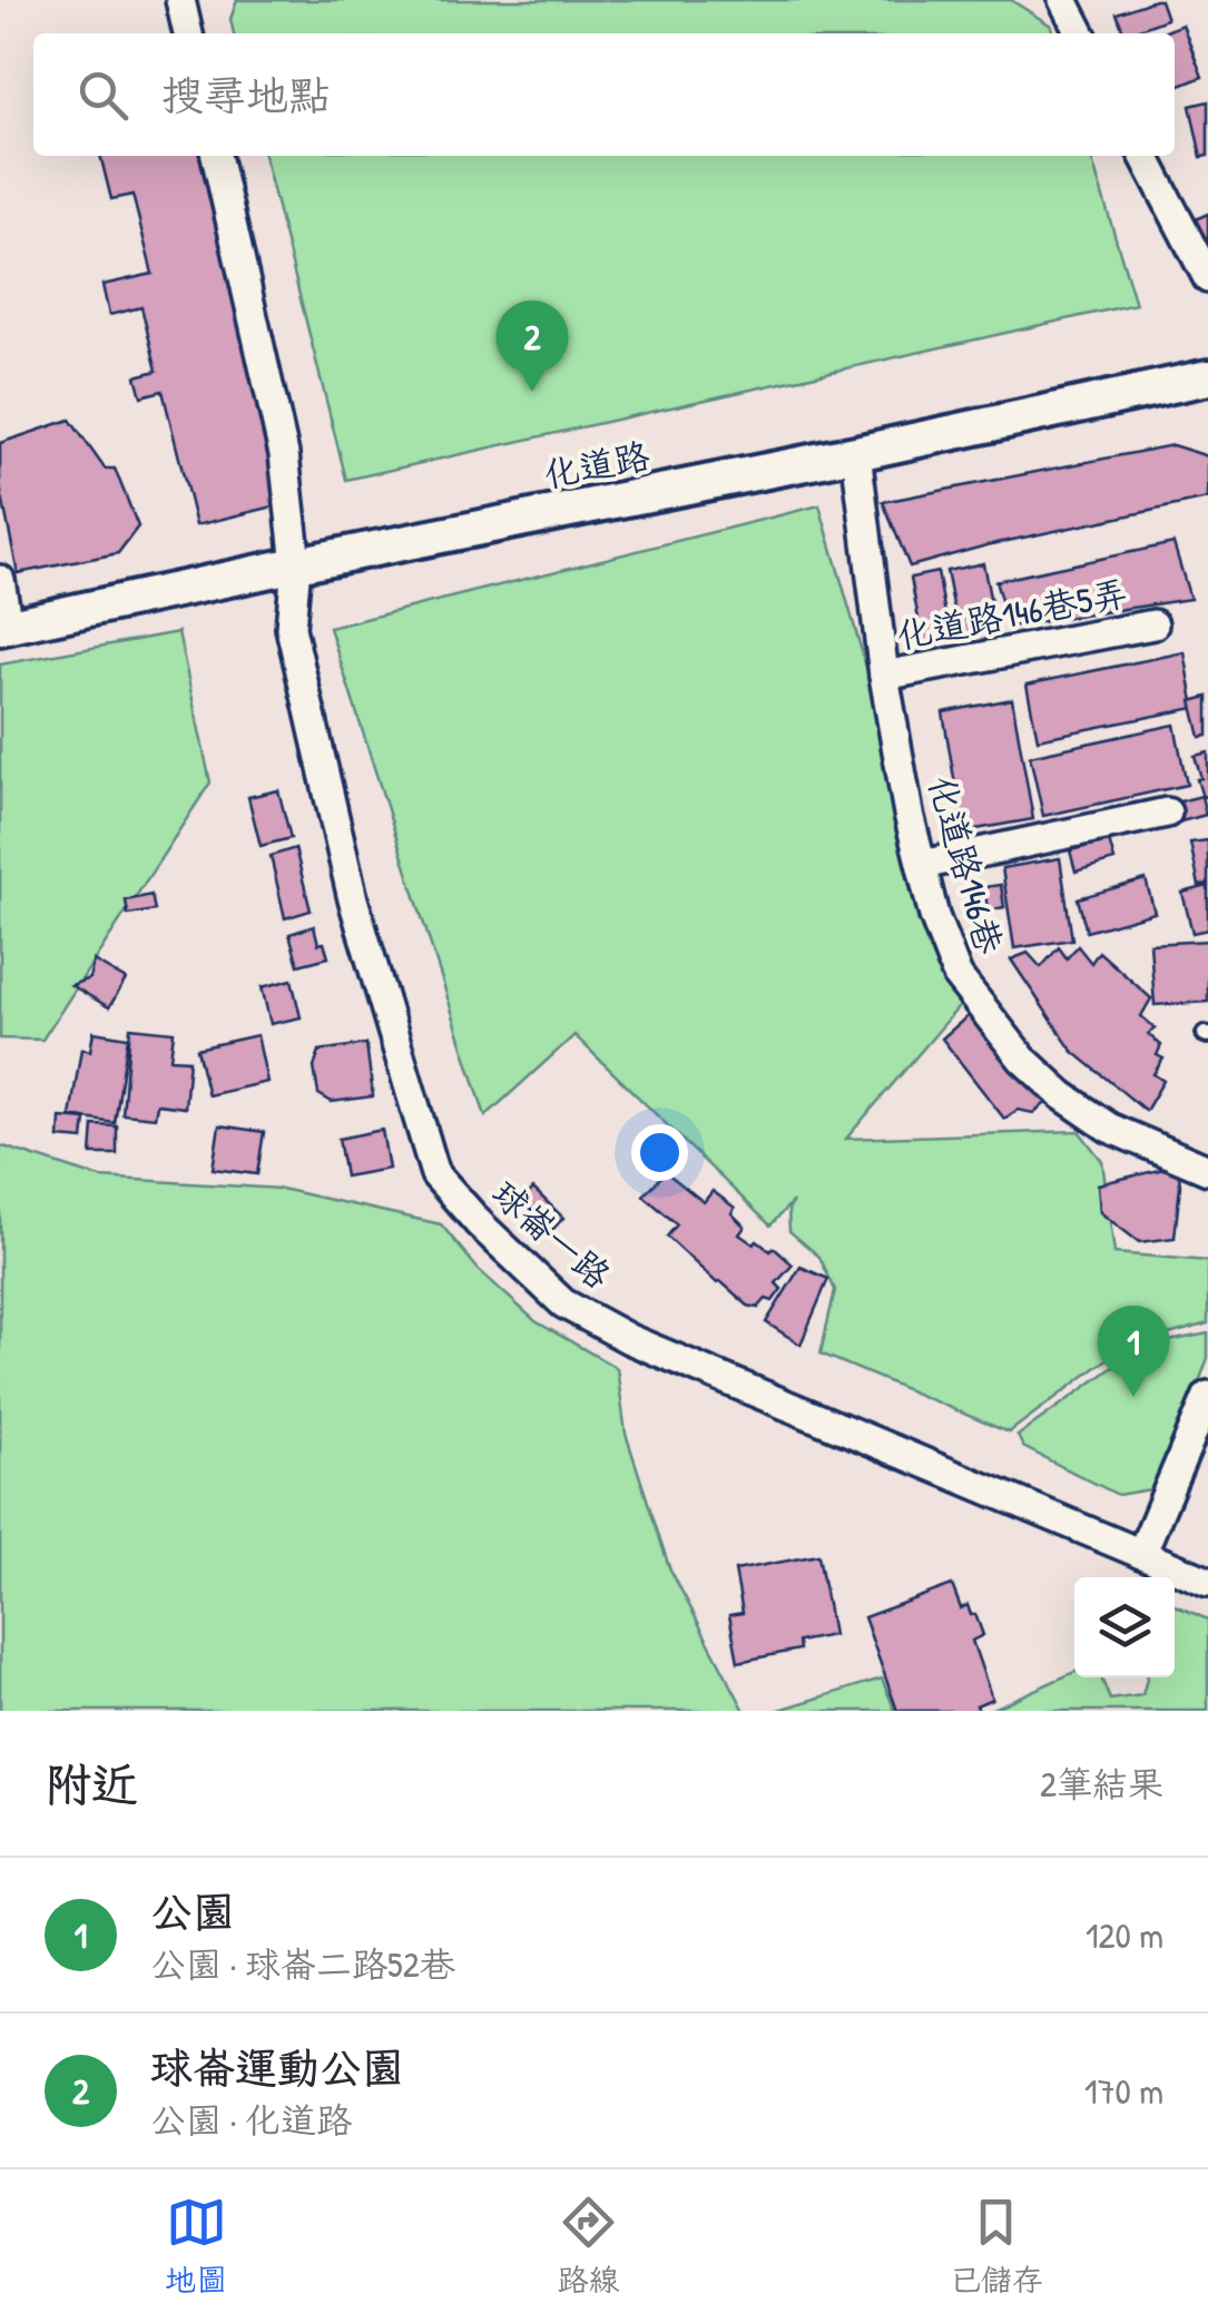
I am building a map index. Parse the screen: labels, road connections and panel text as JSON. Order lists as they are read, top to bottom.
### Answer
{
  "streets": {
    "street": [
      "化道路",
      "化道路146巷5弄",
      "化道路146巷",
      "球崙一路"
    ]
  },
  "crossings": [
    ["化道路", "化道路146巷"],
    ["化道路", "球崙一路"],
    ["化道路146巷5弄", "化道路146巷"]
  ],
  "page": {
    "search": "搜尋地點",
    "pins": ["2", "1"],
    "heading": ["附近", "2筆結果"],
    "list": [
      {
        "mark": "1",
        "name": "公園",
        "note": "公園 · 球崙二路52巷",
        "value": "120 m"
      },
      {
        "mark": "2",
        "name": "球崙運動公園",
        "note": "公園 · 化道路",
        "value": "170 m"
      }
    ],
    "nav": ["地圖", "路線", "已儲存"]
  }
}
